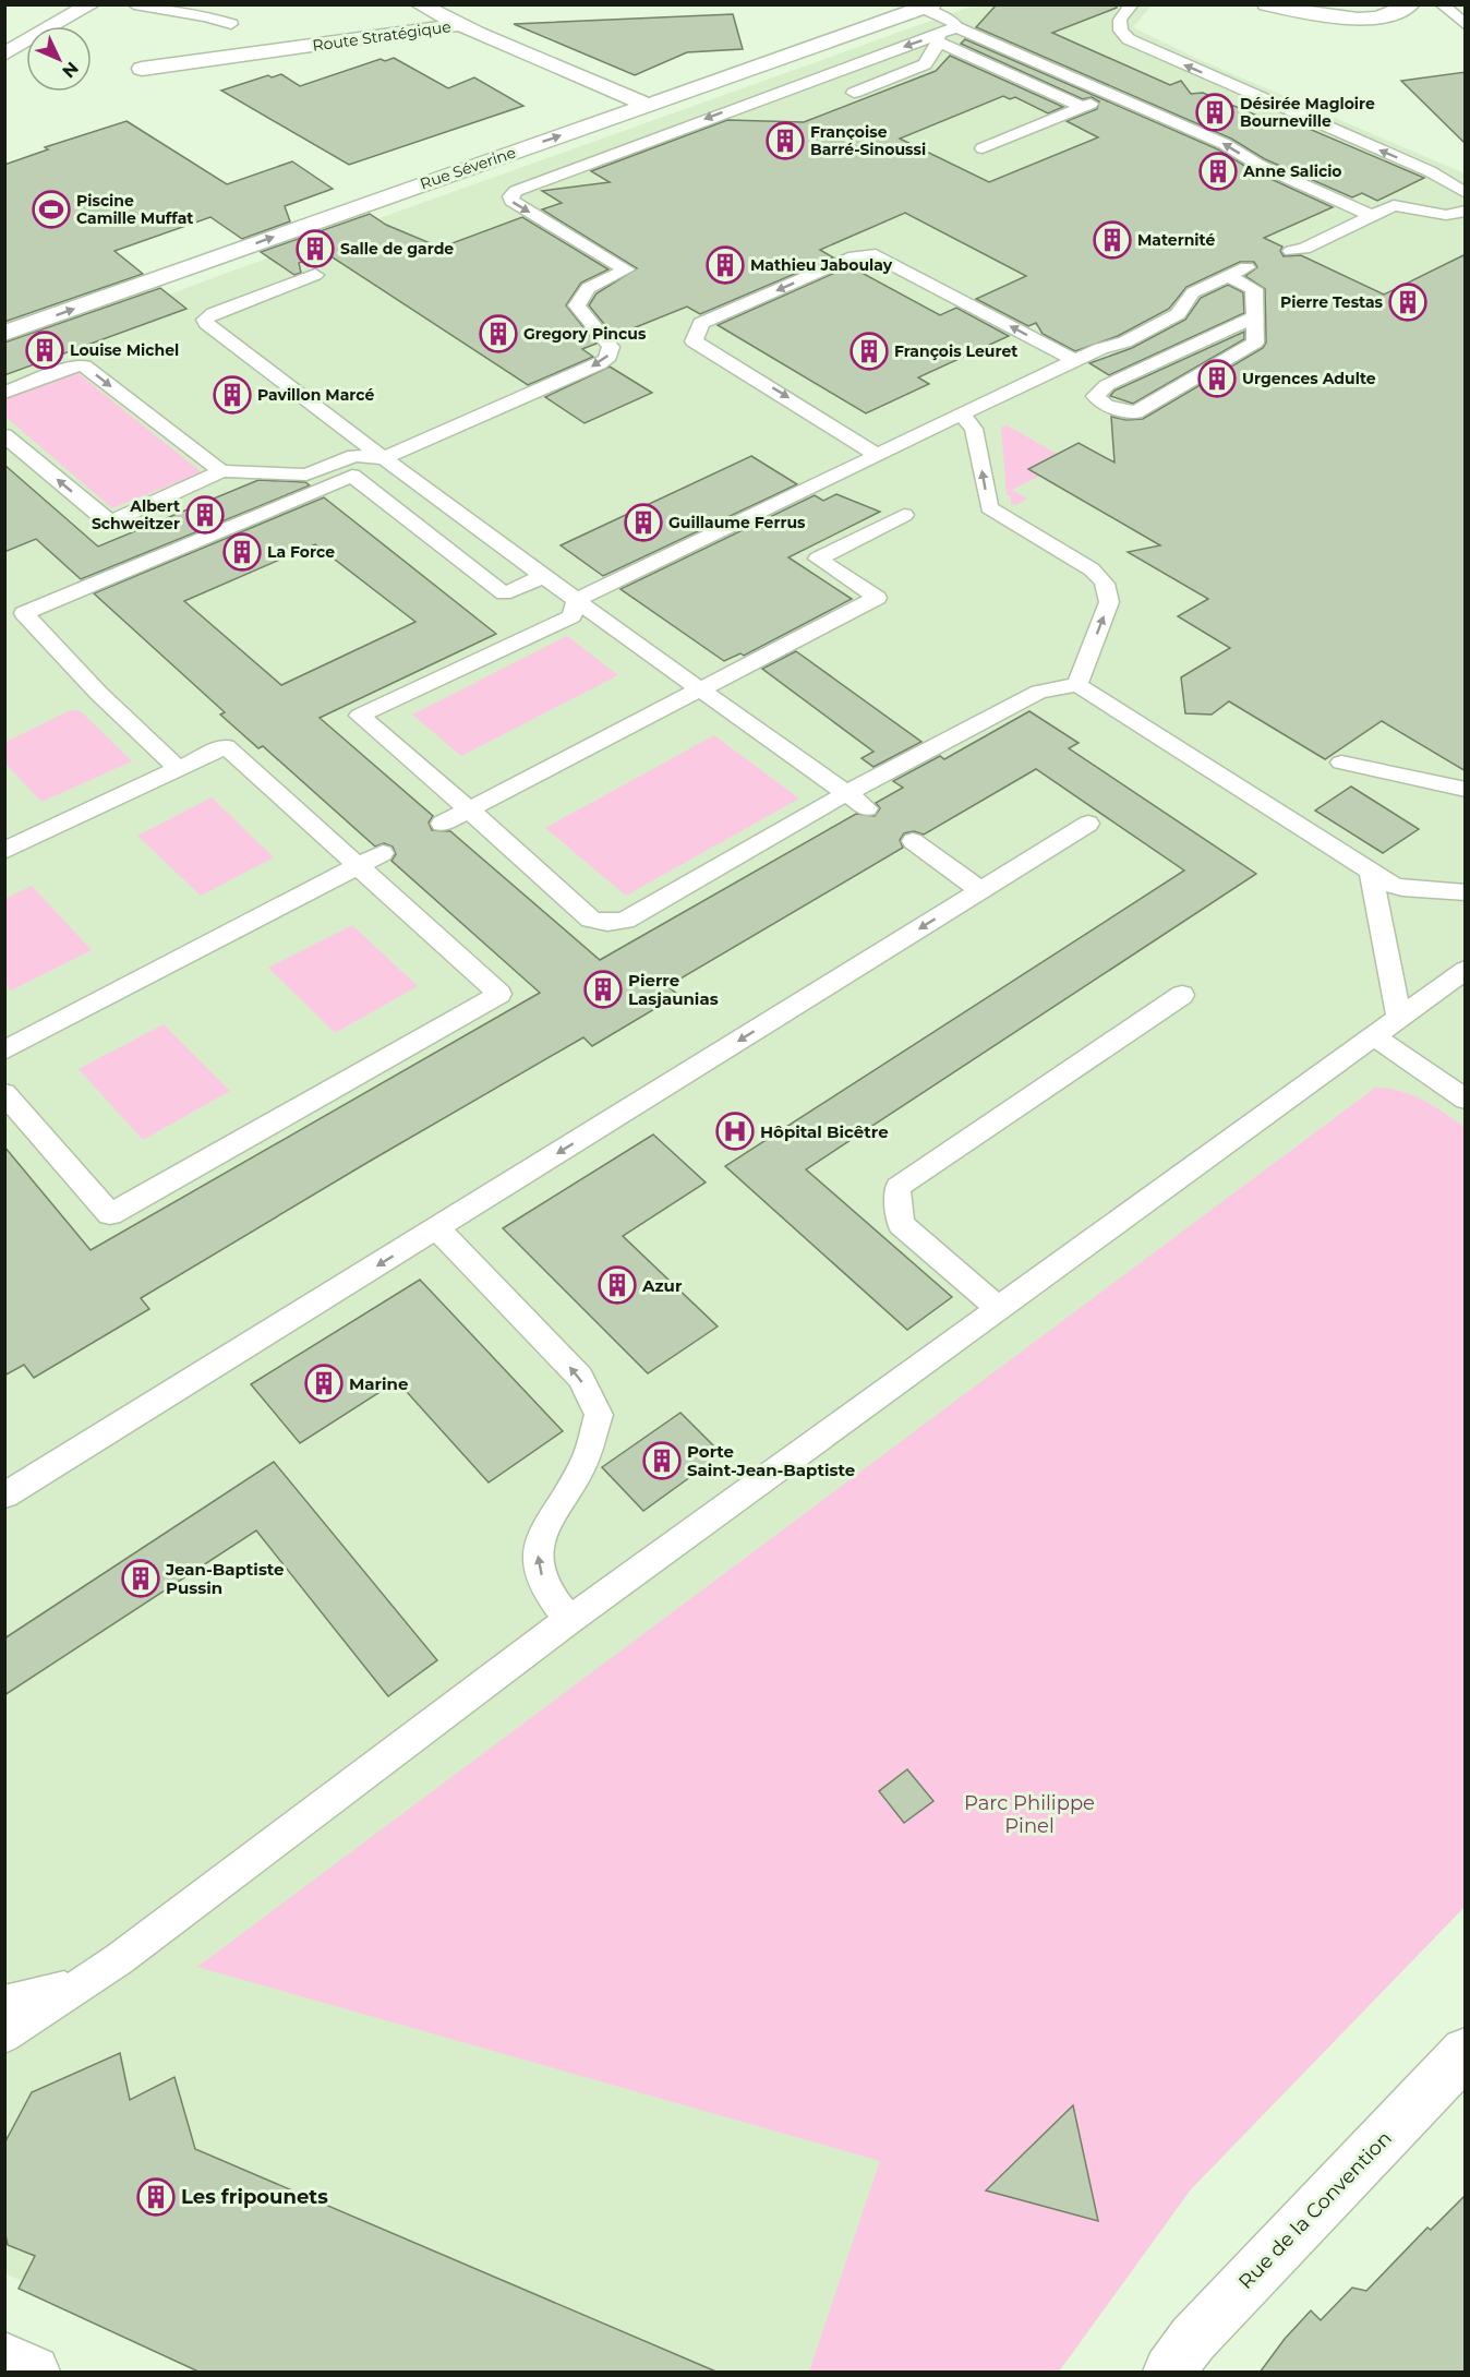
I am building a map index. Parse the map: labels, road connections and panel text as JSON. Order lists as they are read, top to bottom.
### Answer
{
  "streets": {
    "street": ["Route Stratégique", "Rue Séverine", "Rue de la Convention"]
  },
  "crossings": [
    ["Route Stratégique", "Rue Séverine"]
  ],
  "one_way": ["Rue Séverine"],
  "parks": ["Parc Philippe Pinel"],
  "places": {
    "building": [
      "Désirée Magloire Bourneville",
      "Françoise Barré-Sinoussi",
      "Anne Salicio",
      "Maternité",
      "Salle de garde",
      "Mathieu Jaboulay",
      "Pierre Testas",
      "Gregory Pincus",
      "Louise Michel",
      "François Leuret",
      "Urgences Adulte",
      "Pavillon Marcé",
      "Albert Schweitzer",
      "Guillaume Ferrus",
      "La Force",
      "Pierre Lasjaunias",
      "Azur",
      "Marine",
      "Porte Saint-Jean-Baptiste",
      "Jean-Baptiste Pussin",
      "Les fripounets"
    ],
    "sports": ["Piscine Camille Muffat"],
    "hospital": ["Hôpital Bicêtre"]
  },
  "north": "bottom right"
}
